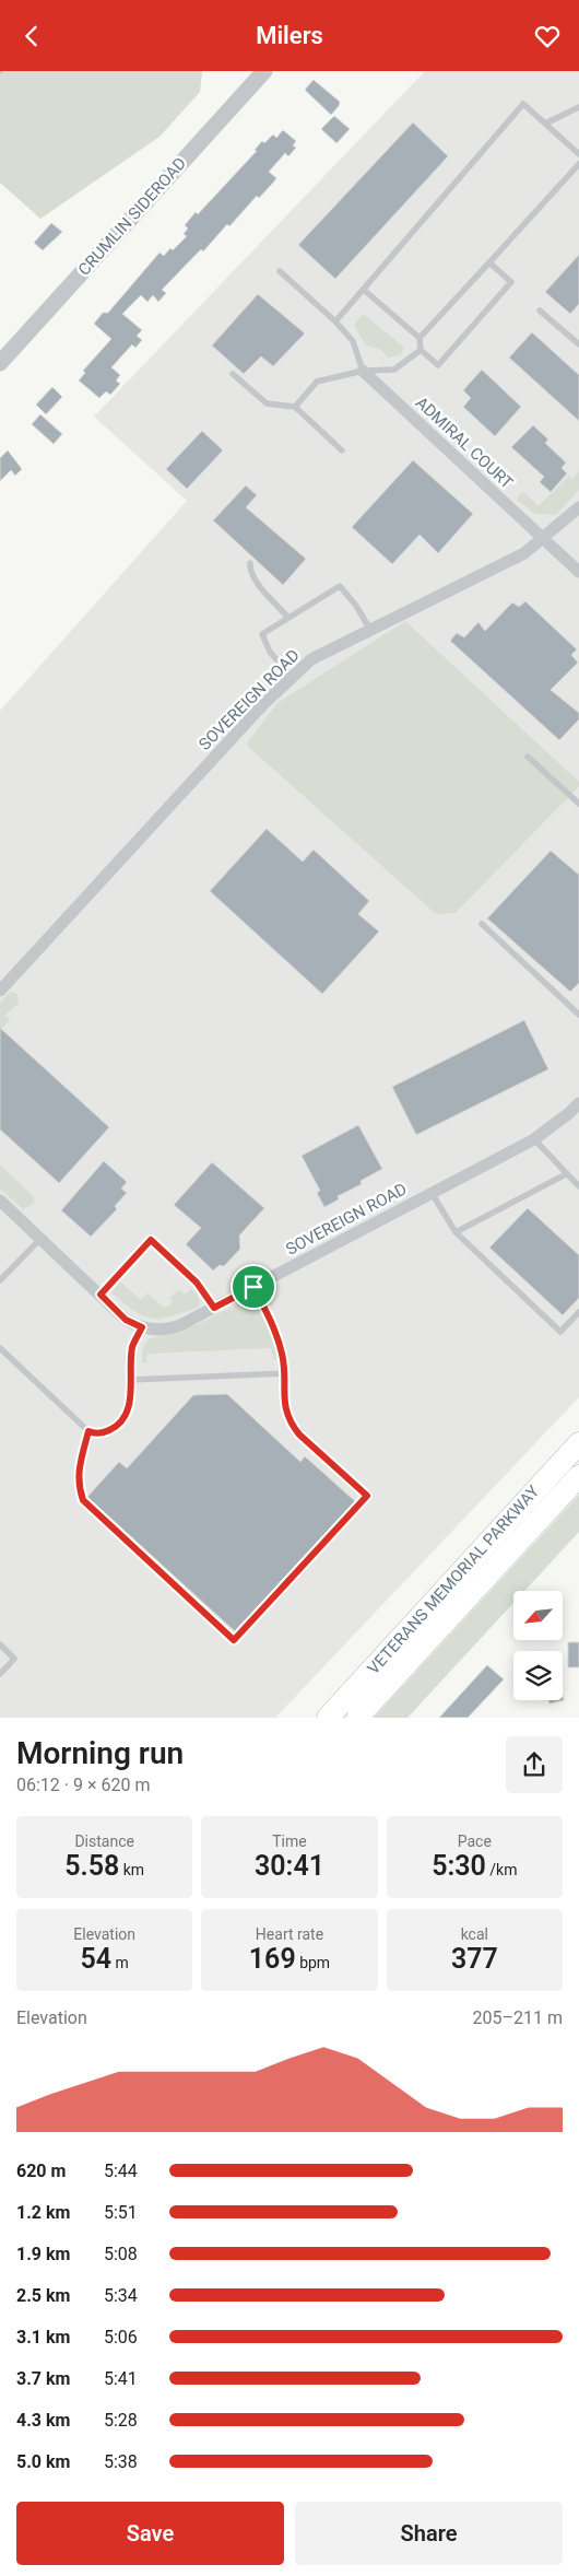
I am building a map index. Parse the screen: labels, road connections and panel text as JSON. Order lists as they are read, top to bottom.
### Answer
{
  "streets": {
    "highway": ["VETERANS MEMORIAL PARKWAY"],
    "street": ["CRUMLIN SIDEROAD", "ADMIRAL COURT", "SOVEREIGN ROAD"]
  },
  "crossings": [
    ["ADMIRAL COURT", "SOVEREIGN ROAD"]
  ],
  "north": "bottom left",
  "page": {
    "header": "Milers",
    "heading": ["Morning run", "06:12 · 9 × 620 m"],
    "stats": [
      ["Distance", "5.58 km"],
      ["Time", "30:41"],
      ["Pace", "5:30 /km"],
      ["Elevation", "54 m"],
      ["Heart rate", "169 bpm"],
      ["kcal", "377"]
    ],
    "chart": ["Elevation", "205–211 m"],
    "list": [
      {
        "name": "620 m",
        "note": "5:44"
      },
      {
        "name": "1.2 km",
        "note": "5:51"
      },
      {
        "name": "1.9 km",
        "note": "5:08"
      },
      {
        "name": "2.5 km",
        "note": "5:34"
      },
      {
        "name": "3.1 km",
        "note": "5:06"
      },
      {
        "name": "3.7 km",
        "note": "5:41"
      },
      {
        "name": "4.3 km",
        "note": "5:28"
      },
      {
        "name": "5.0 km",
        "note": "5:38"
      }
    ],
    "buttons": ["Save", "Share"]
  }
}
